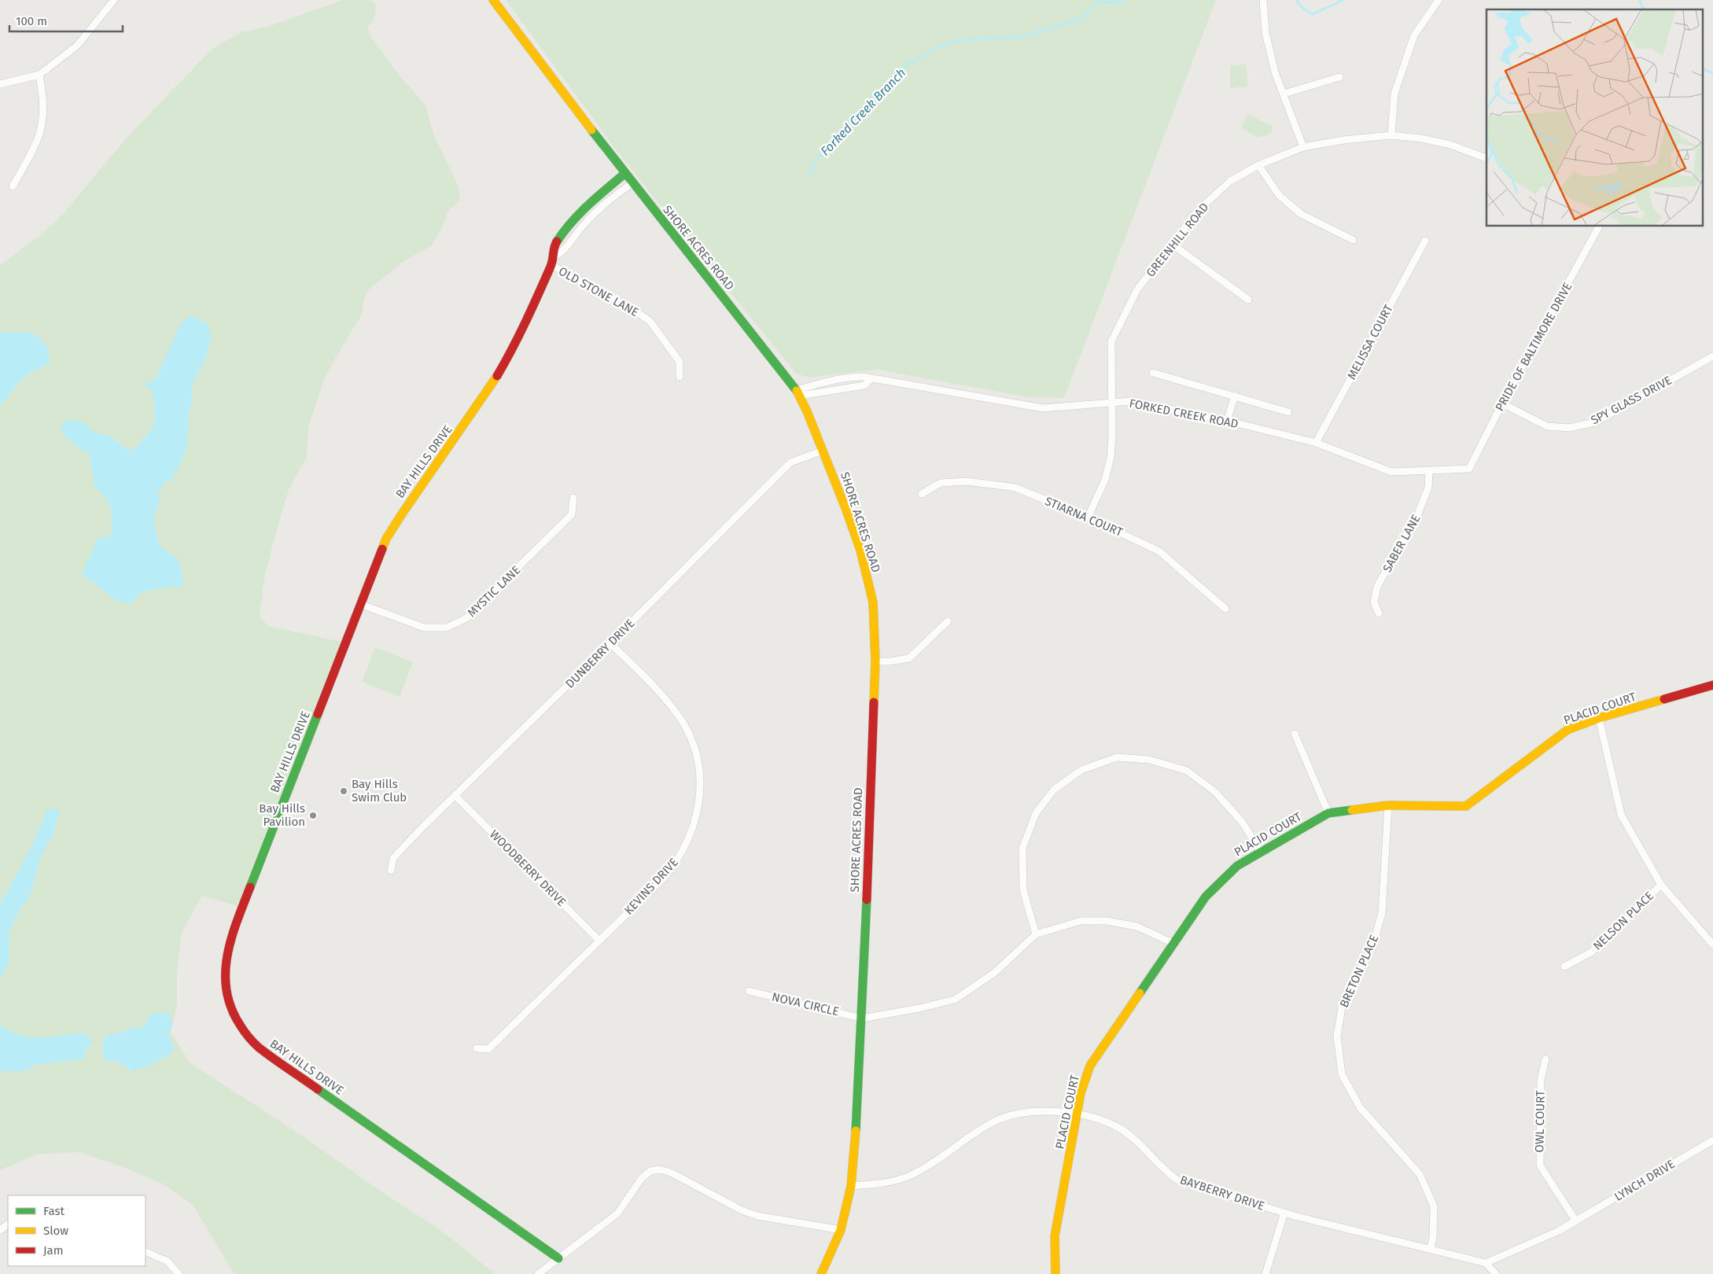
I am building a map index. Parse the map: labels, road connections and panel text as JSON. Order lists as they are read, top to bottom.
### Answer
{
  "streets": {
    "street": [
      "GREENHILL ROAD",
      "SHORE ACRES ROAD",
      "OLD STONE LANE",
      "MELISSA COURT",
      "PRIDE OF BALTIMORE DRIVE",
      "SPY GLASS DRIVE",
      "FORKED CREEK ROAD",
      "BAY HILLS DRIVE",
      "STIARNA COURT",
      "SABER LANE",
      "MYSTIC LANE",
      "DUNBERRY DRIVE",
      "PLACID COURT",
      "WOODBERRY DRIVE",
      "KEVINS DRIVE",
      "NELSON PLACE",
      "BRETON PLACE",
      "NOVA CIRCLE",
      "OWL COURT",
      "LYNCH DRIVE",
      "BAYBERRY DRIVE"
    ]
  },
  "crossings": [
    ["GREENHILL ROAD", "FORKED CREEK ROAD"],
    ["GREENHILL ROAD", "STIARNA COURT"],
    ["SHORE ACRES ROAD", "FORKED CREEK ROAD"],
    ["SHORE ACRES ROAD", "BAY HILLS DRIVE"],
    ["SHORE ACRES ROAD", "DUNBERRY DRIVE"],
    ["SHORE ACRES ROAD", "NOVA CIRCLE"],
    ["SHORE ACRES ROAD", "BAYBERRY DRIVE"],
    ["OLD STONE LANE", "BAY HILLS DRIVE"],
    ["MELISSA COURT", "FORKED CREEK ROAD"],
    ["PRIDE OF BALTIMORE DRIVE", "SPY GLASS DRIVE"],
    ["PRIDE OF BALTIMORE DRIVE", "FORKED CREEK ROAD"],
    ["FORKED CREEK ROAD", "SABER LANE"],
    ["BAY HILLS DRIVE", "MYSTIC LANE"],
    ["DUNBERRY DRIVE", "WOODBERRY DRIVE"],
    ["DUNBERRY DRIVE", "KEVINS DRIVE"],
    ["PLACID COURT", "BRETON PLACE"],
    ["PLACID COURT", "BAYBERRY DRIVE"],
    ["WOODBERRY DRIVE", "KEVINS DRIVE"],
    ["BRETON PLACE", "BAYBERRY DRIVE"],
    ["OWL COURT", "LYNCH DRIVE"]
  ],
  "water": ["Forked Creek Branch"],
  "places": ["Bay Hills Swim Club", "Bay Hills Pavilion"],
  "legend": ["Fast", "Slow", "Jam"],
  "scale_bar": "100 m"
}
